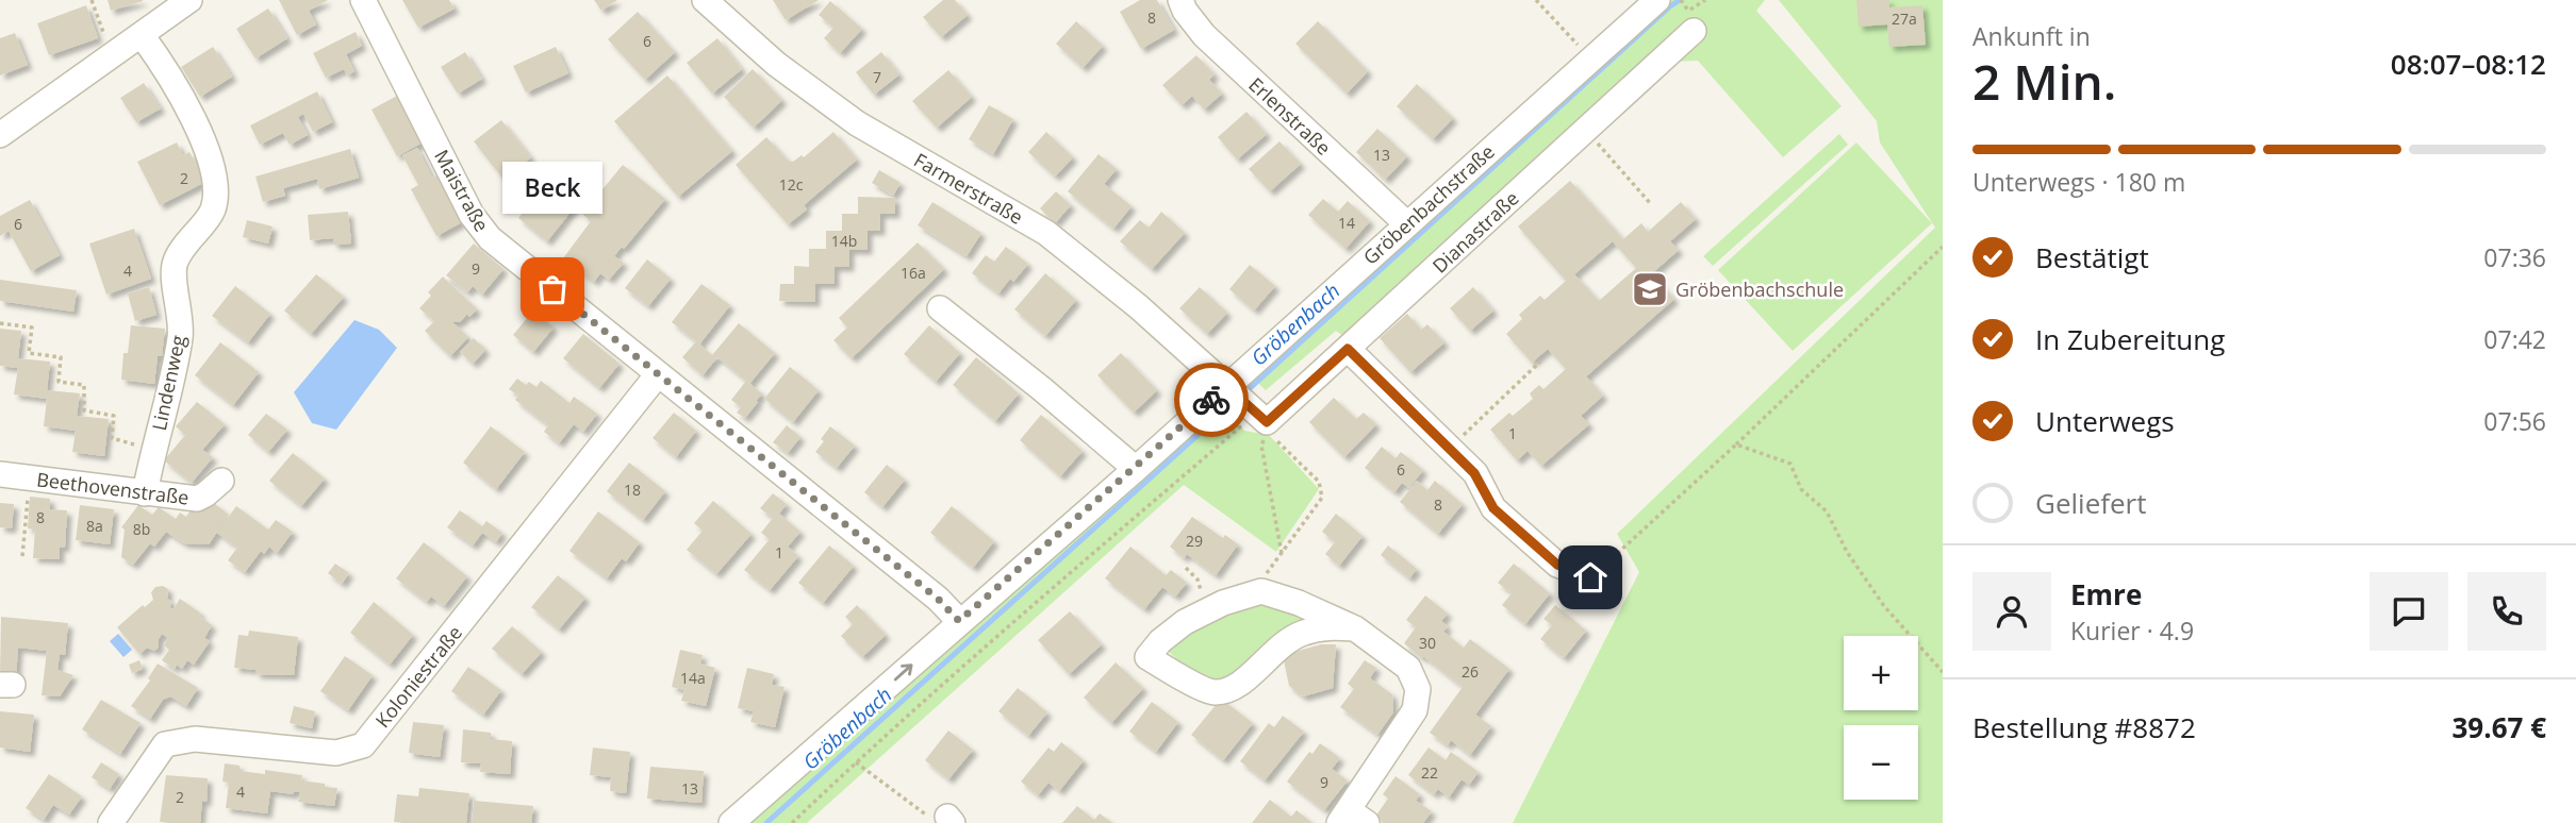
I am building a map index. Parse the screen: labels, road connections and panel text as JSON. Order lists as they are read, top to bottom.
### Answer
{
  "streets": {
    "street": [
      "Erlenstraße",
      "Farmerstraße",
      "Maistraße",
      "Gröbenbachstraße",
      "Dianastraße",
      "Lindenweg",
      "Beethovenstraße",
      "Koloniestraße"
    ]
  },
  "crossings": [
    ["Erlenstraße", "Gröbenbachstraße"],
    ["Farmerstraße", "Gröbenbachstraße"],
    ["Farmerstraße", "Dianastraße"],
    ["Maistraße", "Gröbenbachstraße"],
    ["Maistraße", "Koloniestraße"],
    ["Gröbenbachstraße", "Dianastraße"],
    ["Lindenweg", "Beethovenstraße"]
  ],
  "water": ["Gröbenbach"],
  "places": {
    "other": ["Beck"],
    "school or university": ["Gröbenbachschule"]
  },
  "house_numbers": [
    "8",
    "27a",
    "6",
    "7",
    "13",
    "2",
    "12c",
    "14",
    "6",
    "14b",
    "9",
    "4",
    "16a",
    "1",
    "6",
    "18",
    "8",
    "8",
    "8a",
    "8b",
    "29",
    "1",
    "30",
    "26",
    "14a",
    "22",
    "9",
    "13",
    "4",
    "2"
  ],
  "page": {
    "heading": ["2 Min.", "Ankunft in", "08:07–08:12"],
    "panel": [
      "Emre",
      "Kurier · 4.9",
      "Bestellung #8872",
      "39.67 €"
    ],
    "bar": "Unterwegs · 180 m",
    "bubble": "Beck",
    "list": [
      ["Bestätigt", "07:36"],
      ["In Zubereitung", "07:42"],
      ["Unterwegs", "07:56"],
      "Geliefert"
    ],
    "map_buttons": ["+", "−"]
  }
}
